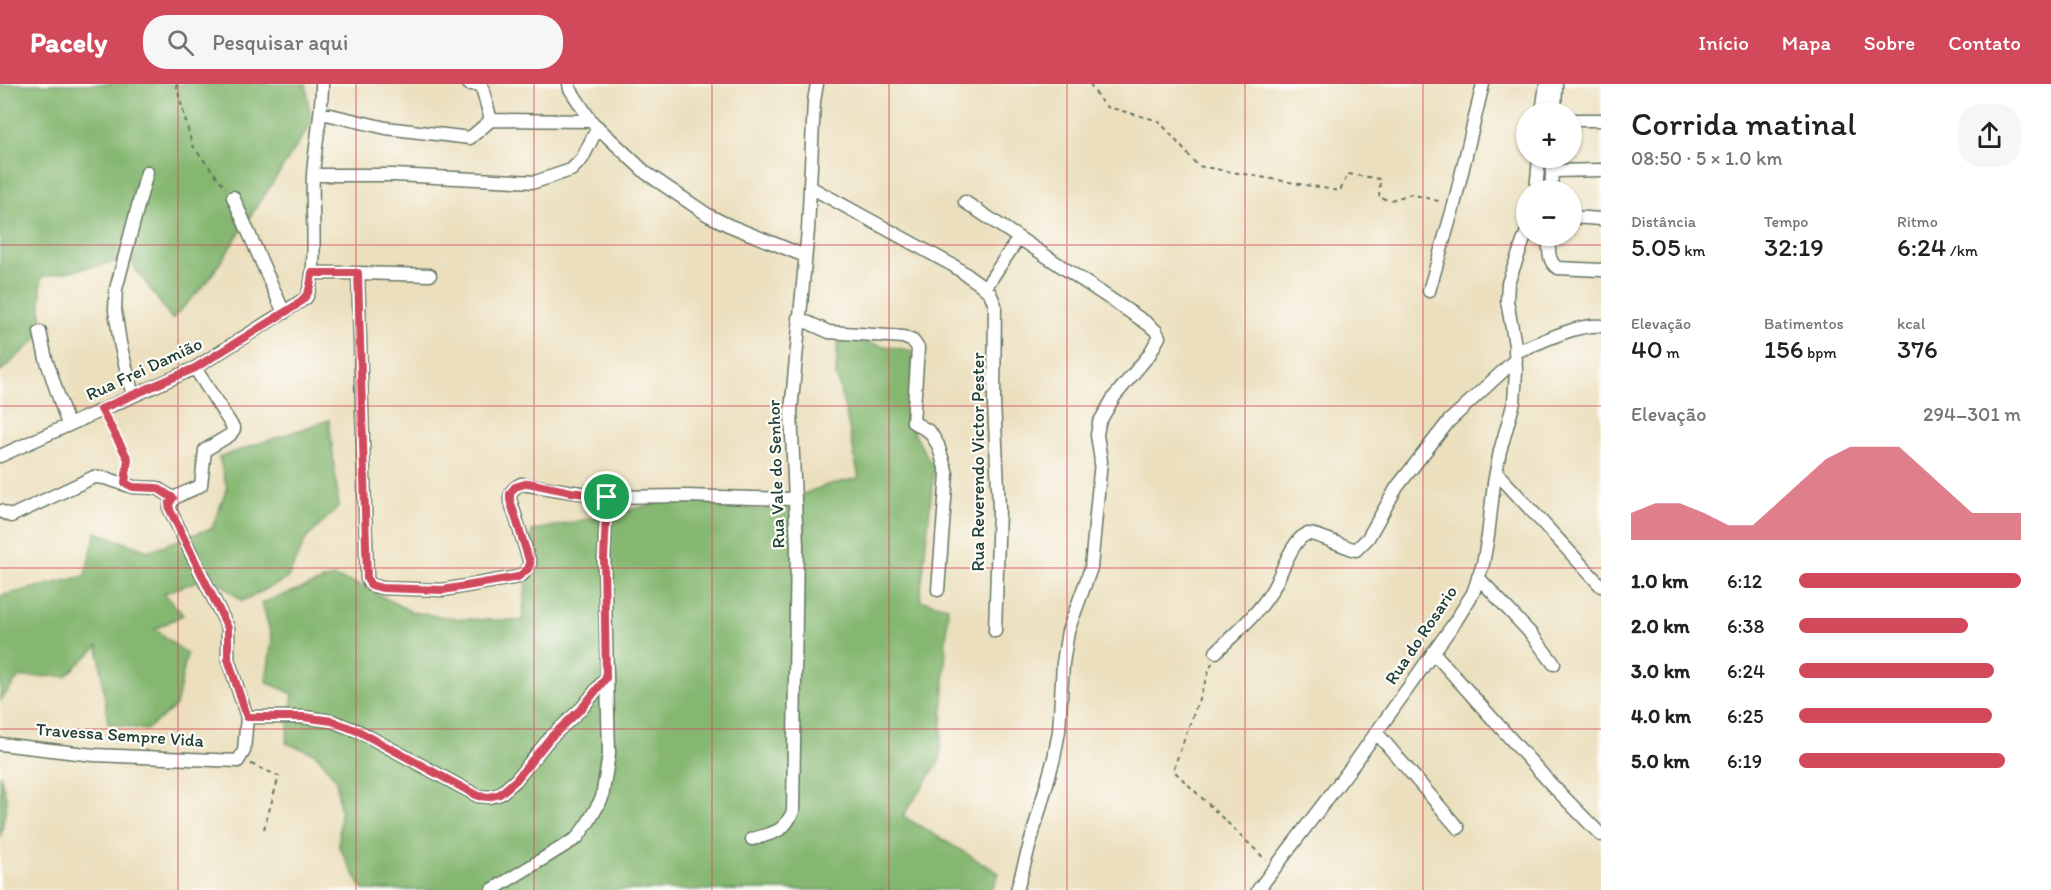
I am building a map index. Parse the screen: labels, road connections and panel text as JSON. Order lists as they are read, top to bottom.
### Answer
{
  "streets": {
    "street": [
      "Rua Frei Damião",
      "Rua Reverendo Victor Pester",
      "Rua Vale do Senhor",
      "Rua do Rosario",
      "Travessa Sempre Vida"
    ]
  },
  "page": {
    "header": "Pacely",
    "search": "Pesquisar aqui",
    "nav": [
      "Início",
      "Mapa",
      "Sobre",
      "Contato"
    ],
    "heading": ["Corrida matinal", "08:50 · 5 × 1.0 km"],
    "map_buttons": ["+", "−"],
    "stats": [
      ["Distância", "5.05 km"],
      ["Tempo", "32:19"],
      ["Ritmo", "6:24 /km"],
      ["Elevação", "40 m"],
      ["Batimentos", "156 bpm"],
      ["kcal", "376"]
    ],
    "chart": ["Elevação", "294–301 m"],
    "list": [
      {
        "name": "1.0 km",
        "note": "6:12"
      },
      {
        "name": "2.0 km",
        "note": "6:38"
      },
      {
        "name": "3.0 km",
        "note": "6:24"
      },
      {
        "name": "4.0 km",
        "note": "6:25"
      },
      {
        "name": "5.0 km",
        "note": "6:19"
      }
    ]
  }
}
